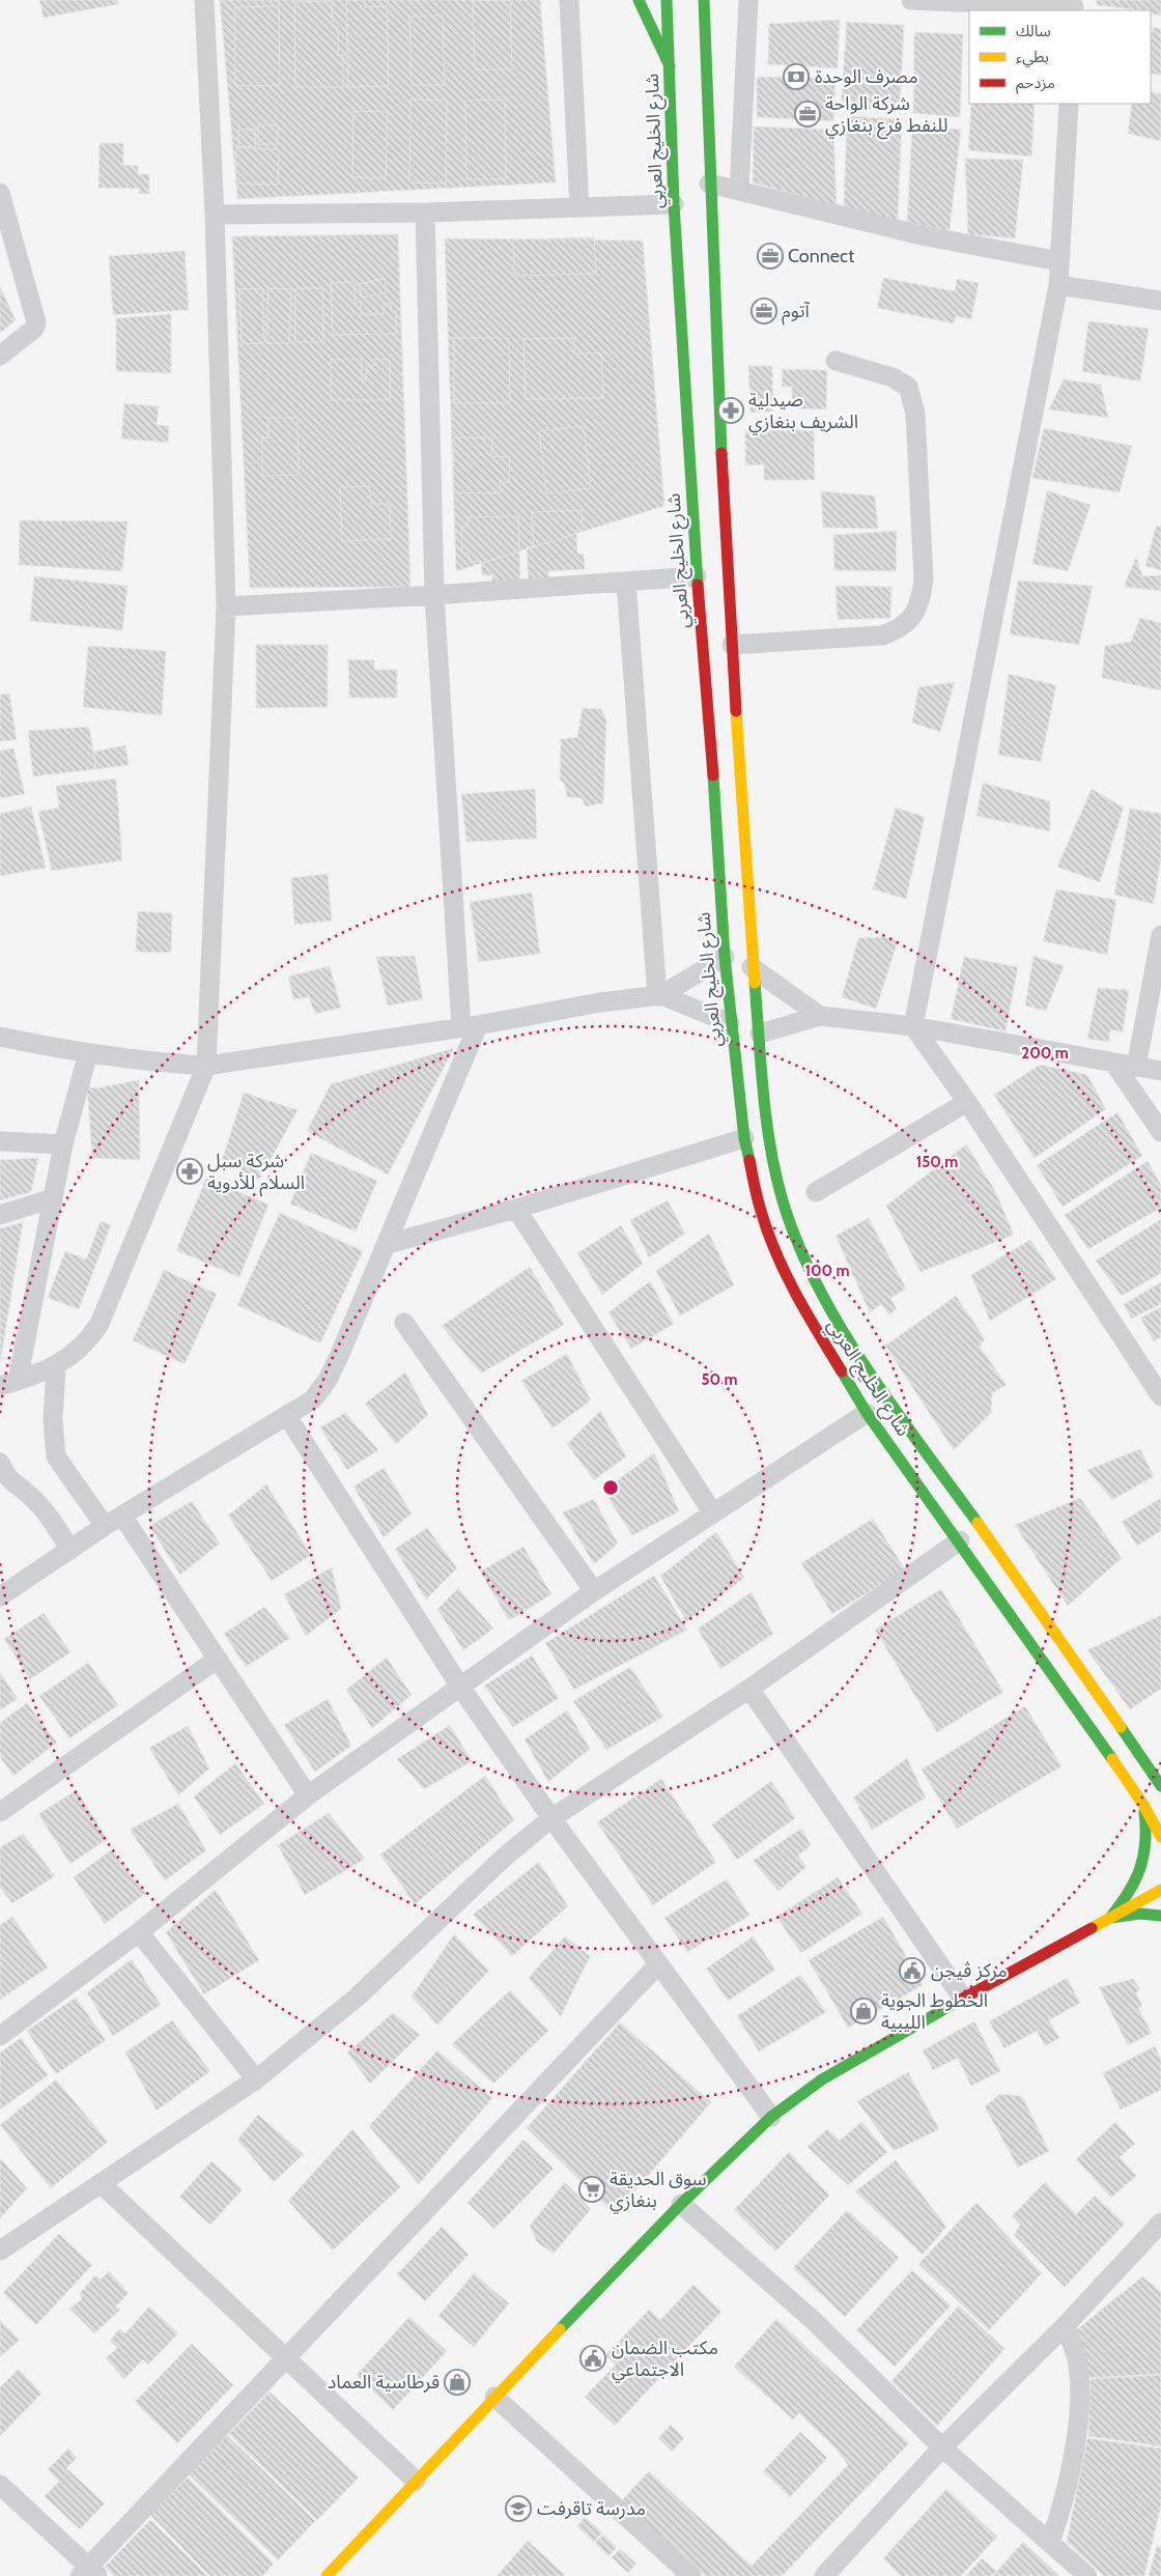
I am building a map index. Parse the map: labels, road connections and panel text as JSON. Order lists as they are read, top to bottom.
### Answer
{
  "streets": {
    "main road": ["شارع الخليج العربي"]
  },
  "places": {
    "bank": ["مصرف الوحدة"],
    "office": ["شركة الواحة للنفط فرع بنغازي", "Connect", "آتوم"],
    "pharmacy": ["صيدلية الشريف بنغازي", "شركة سبل السلام للأدوية"],
    "public building": ["مركز ڤيجن", "مكتب الضمان الاجتماعي"],
    "shop": ["الخطوط الجوية الليبية", "قرطاسية العماد"],
    "supermarket": ["سوق الحديقة بنغازي"],
    "school or university": ["مدرسة تاقرفت"]
  },
  "legend": ["سالك", "بطيء", "مزدحم"],
  "rings": [
    "200 m",
    "150 m",
    "100 m",
    "50 m"
  ]
}
